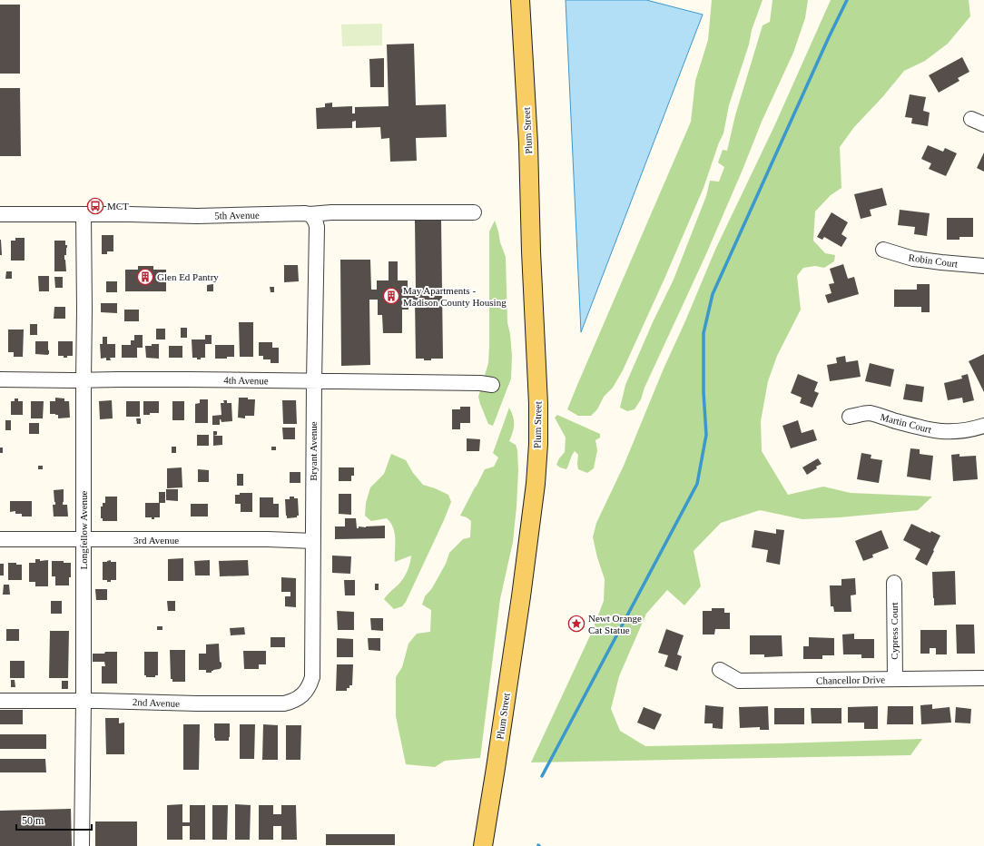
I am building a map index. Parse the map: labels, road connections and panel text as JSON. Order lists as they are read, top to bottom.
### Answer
{
  "streets": {
    "main road": ["Plum Street"],
    "street": [
      "5th Avenue",
      "Robin Court",
      "4th Avenue",
      "Martin Court",
      "Bryant Avenue",
      "Longfellow Avenue",
      "3rd Avenue",
      "Cypress Court",
      "Chancellor Drive",
      "2nd Avenue"
    ]
  },
  "crossings": [
    ["5th Avenue", "Bryant Avenue"],
    ["5th Avenue", "Longfellow Avenue"],
    ["4th Avenue", "Bryant Avenue"],
    ["4th Avenue", "Longfellow Avenue"],
    ["Bryant Avenue", "3rd Avenue"],
    ["Bryant Avenue", "2nd Avenue"],
    ["Longfellow Avenue", "3rd Avenue"],
    ["Longfellow Avenue", "2nd Avenue"],
    ["Cypress Court", "Chancellor Drive"]
  ],
  "places": {
    "bus stop": ["MCT"],
    "building": ["Glen Ed Pantry", "May Apartments - Madison County Housing"],
    "place": ["Newt Orange Cat Statue"]
  },
  "scale_bar": "50 m"
}
